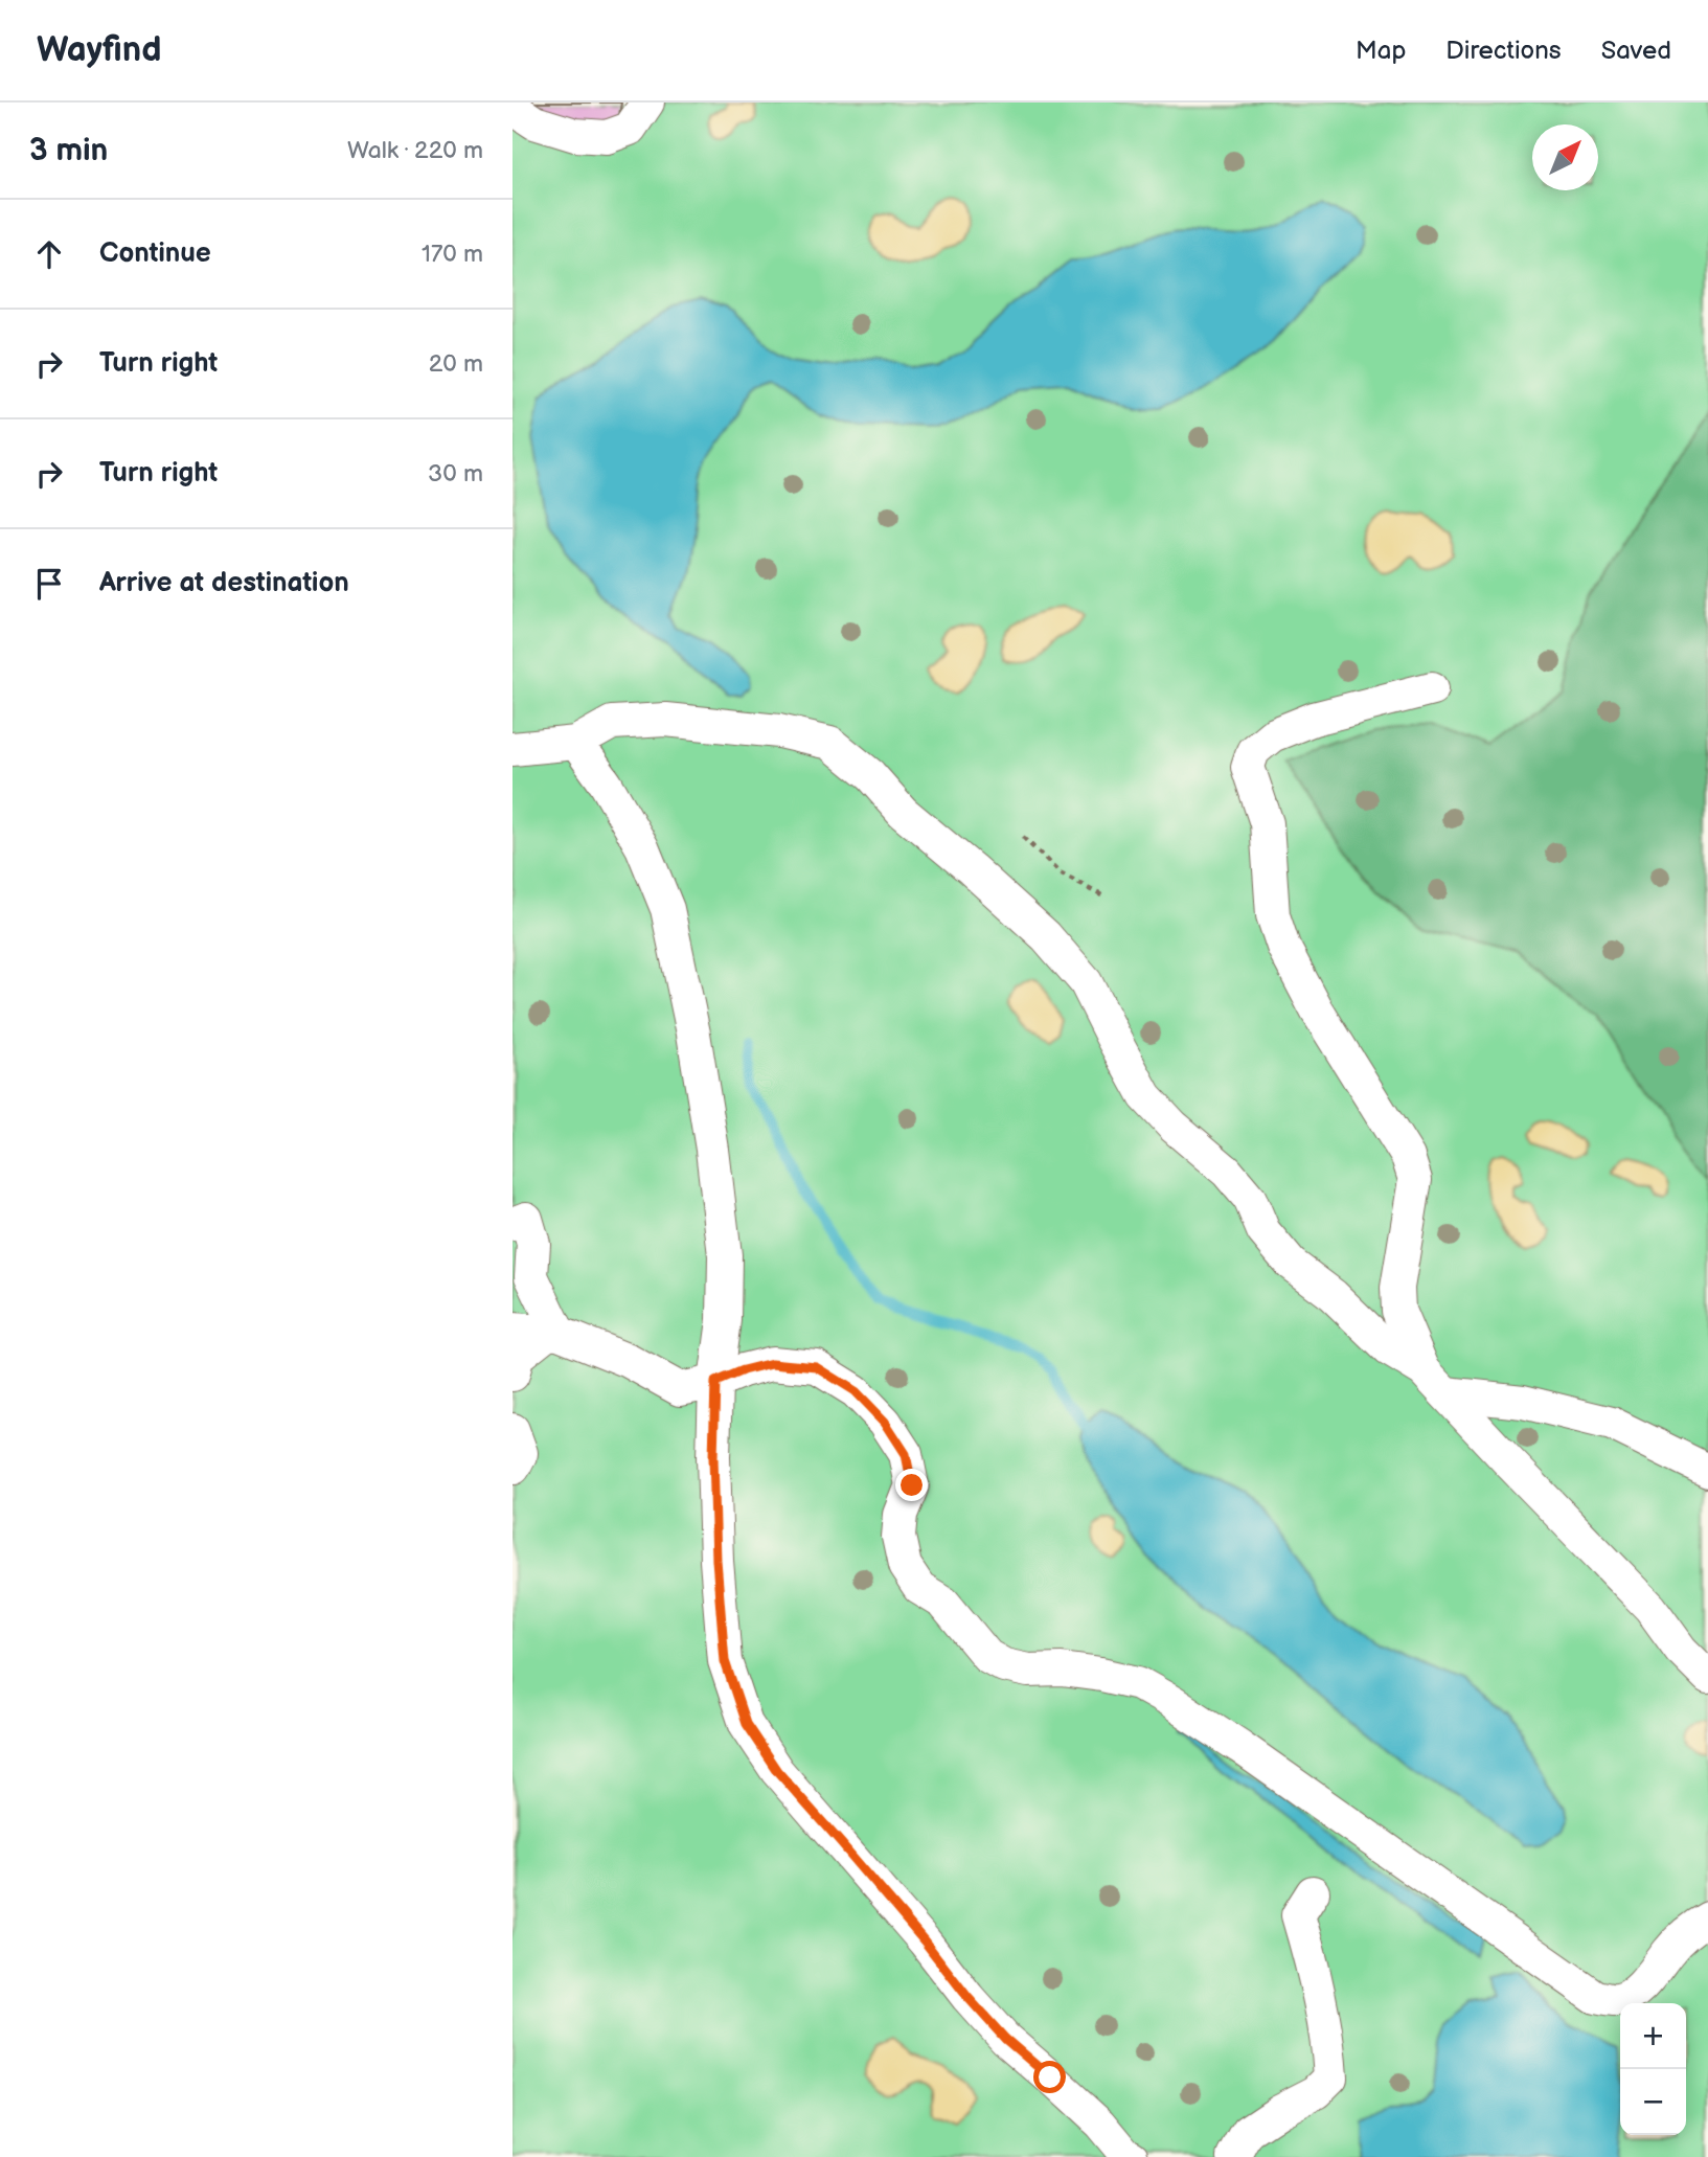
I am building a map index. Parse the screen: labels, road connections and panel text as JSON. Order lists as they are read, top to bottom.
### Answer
{
  "north": "top right",
  "page": {
    "header": "Wayfind",
    "nav": ["Map", "Directions", "Saved"],
    "heading": ["3 min", "Walk · 220 m"],
    "list": [
      ["Continue", "170 m"],
      ["Turn right", "20 m"],
      ["Turn right", "30 m"],
      "Arrive at destination"
    ],
    "map_buttons": ["+", "−"]
  }
}
